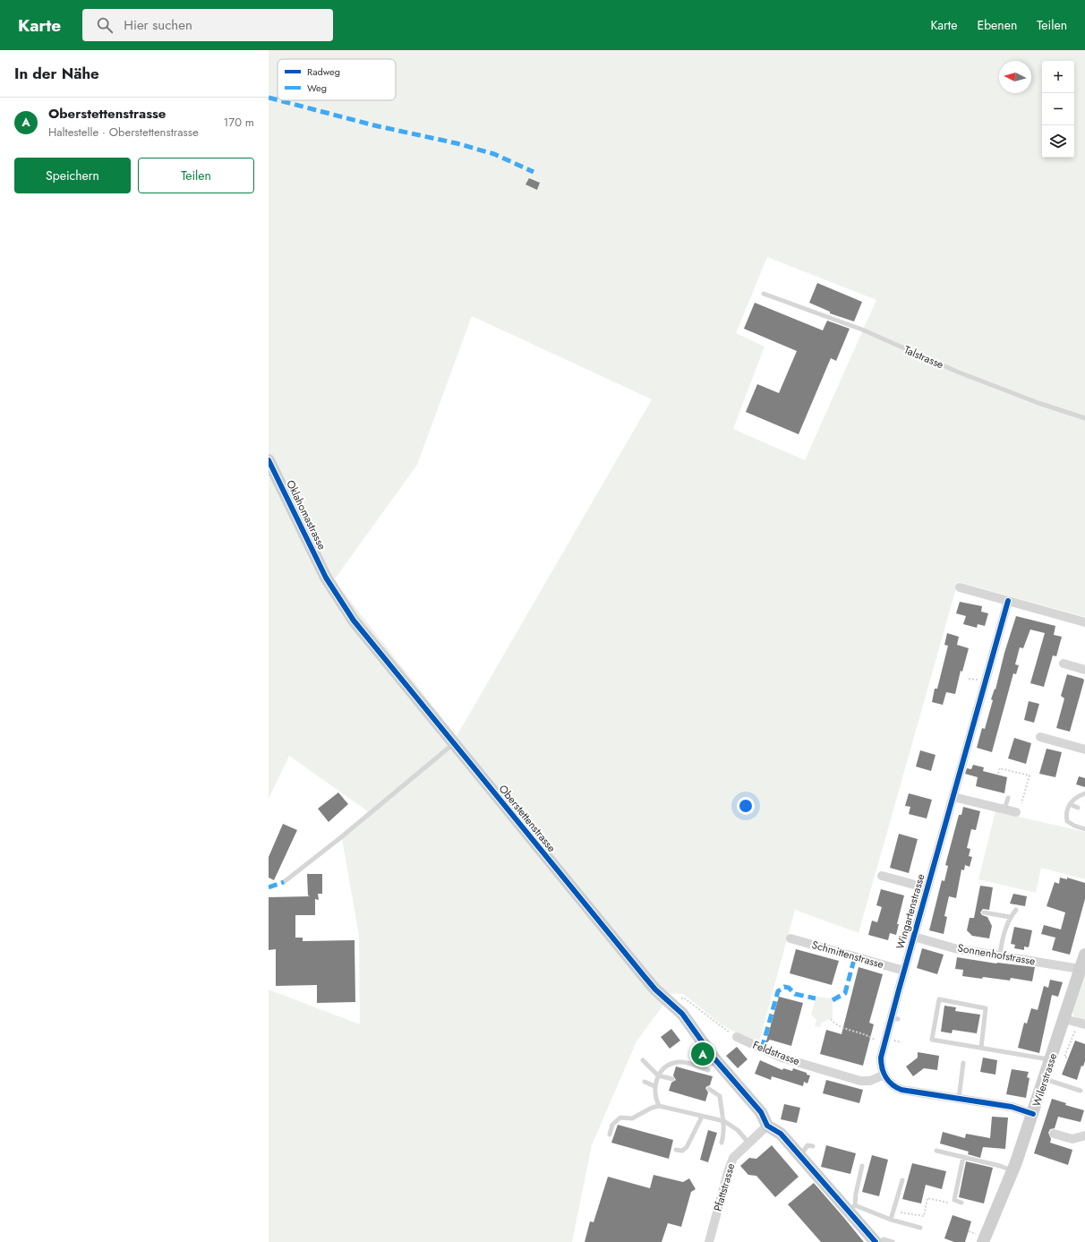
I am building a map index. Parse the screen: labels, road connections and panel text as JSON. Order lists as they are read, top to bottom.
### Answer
{
  "streets": {
    "street": [
      "Oklahomastrasse",
      "Oberstettenstrasse",
      "Wingartenstrasse",
      "Schmittenstrasse",
      "Sonnenhofstrasse",
      "Feldstrasse",
      "Wilerstrasse",
      "Pfattstrasse"
    ],
    "lane": ["Talstrasse"]
  },
  "crossings": [
    ["Oklahomastrasse", "Oberstettenstrasse"],
    ["Oberstettenstrasse", "Pfattstrasse"],
    ["Wingartenstrasse", "Schmittenstrasse"],
    ["Wingartenstrasse", "Sonnenhofstrasse"],
    ["Wingartenstrasse", "Feldstrasse"],
    ["Sonnenhofstrasse", "Wilerstrasse"]
  ],
  "legend": ["Radweg", "Weg"],
  "north": "left",
  "page": {
    "header": "Karte",
    "search": "Hier suchen",
    "nav": ["Karte", "Ebenen", "Teilen"],
    "heading": "In der Nähe",
    "map_buttons": ["+", "−"],
    "list": [
      {
        "mark": "A",
        "name": "Oberstettenstrasse",
        "note": "Haltestelle · Oberstettenstrasse",
        "value": "170 m"
      }
    ],
    "buttons": ["Speichern", "Teilen"],
    "pins": "A"
  }
}
